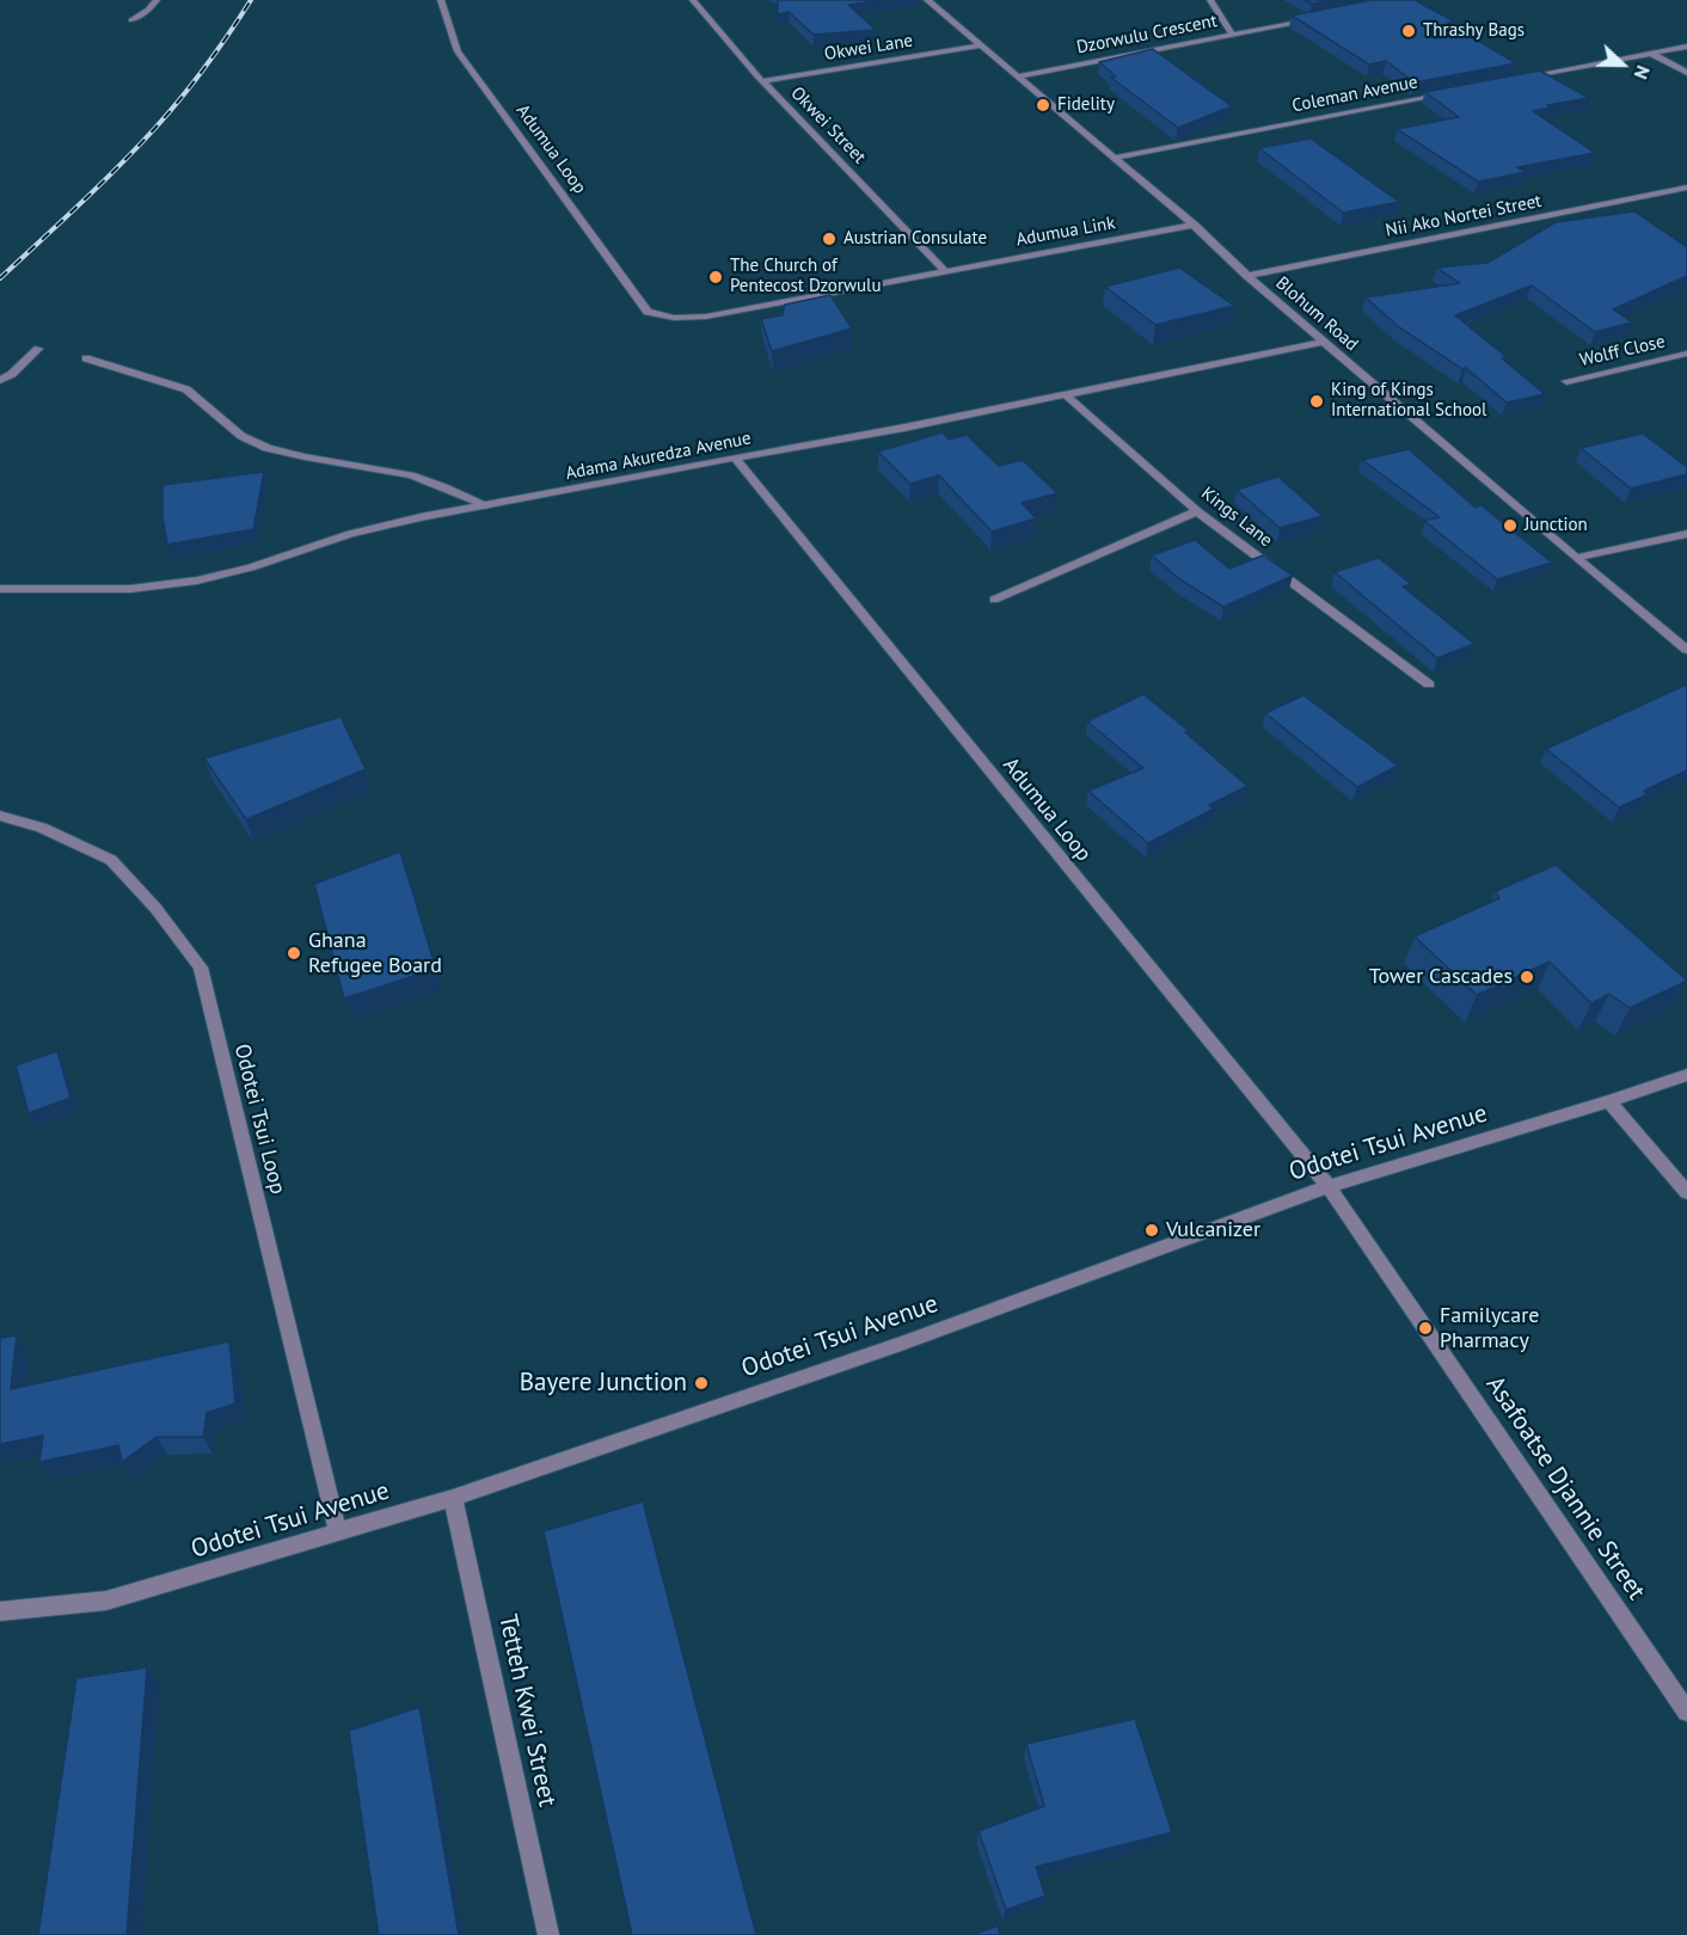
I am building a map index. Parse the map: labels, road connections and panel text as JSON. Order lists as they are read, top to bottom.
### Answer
{
  "streets": {
    "street": [
      "Dzorwulu Crescent",
      "Okwei Lane",
      "Coleman Avenue",
      "Okwei Street",
      "Adumua Loop",
      "Nii Ako Nortei Street",
      "Adumua Link",
      "Blohum Road",
      "Wolff Close",
      "Adama Akuredza Avenue",
      "Kings Lane",
      "Odotei Tsui Loop",
      "Odotei Tsui Avenue",
      "Asafoatse Djannie Street",
      "Tetteh Kwei Street"
    ]
  },
  "crossings": [
    ["Dzorwulu Crescent", "Blohum Road"],
    ["Okwei Lane", "Okwei Street"],
    ["Okwei Lane", "Blohum Road"],
    ["Coleman Avenue", "Blohum Road"],
    ["Okwei Street", "Adumua Link"],
    ["Adumua Loop", "Adumua Link"],
    ["Adumua Loop", "Adama Akuredza Avenue"],
    ["Adumua Loop", "Odotei Tsui Avenue"],
    ["Adumua Loop", "Asafoatse Djannie Street"],
    ["Nii Ako Nortei Street", "Blohum Road"],
    ["Adumua Link", "Blohum Road"],
    ["Blohum Road", "Adama Akuredza Avenue"],
    ["Adama Akuredza Avenue", "Kings Lane"],
    ["Odotei Tsui Loop", "Odotei Tsui Avenue"],
    ["Odotei Tsui Avenue", "Asafoatse Djannie Street"],
    ["Odotei Tsui Avenue", "Tetteh Kwei Street"]
  ],
  "places": [
    "Thrashy Bags",
    "Fidelity",
    "Austrian Consulate",
    "The Church of Pentecost Dzorwulu",
    "King of Kings International School",
    "Junction",
    "Ghana Refugee Board",
    "Tower Cascades",
    "Vulcanizer",
    "Familycare Pharmacy",
    "Bayere Junction"
  ],
  "north": "right"
}
